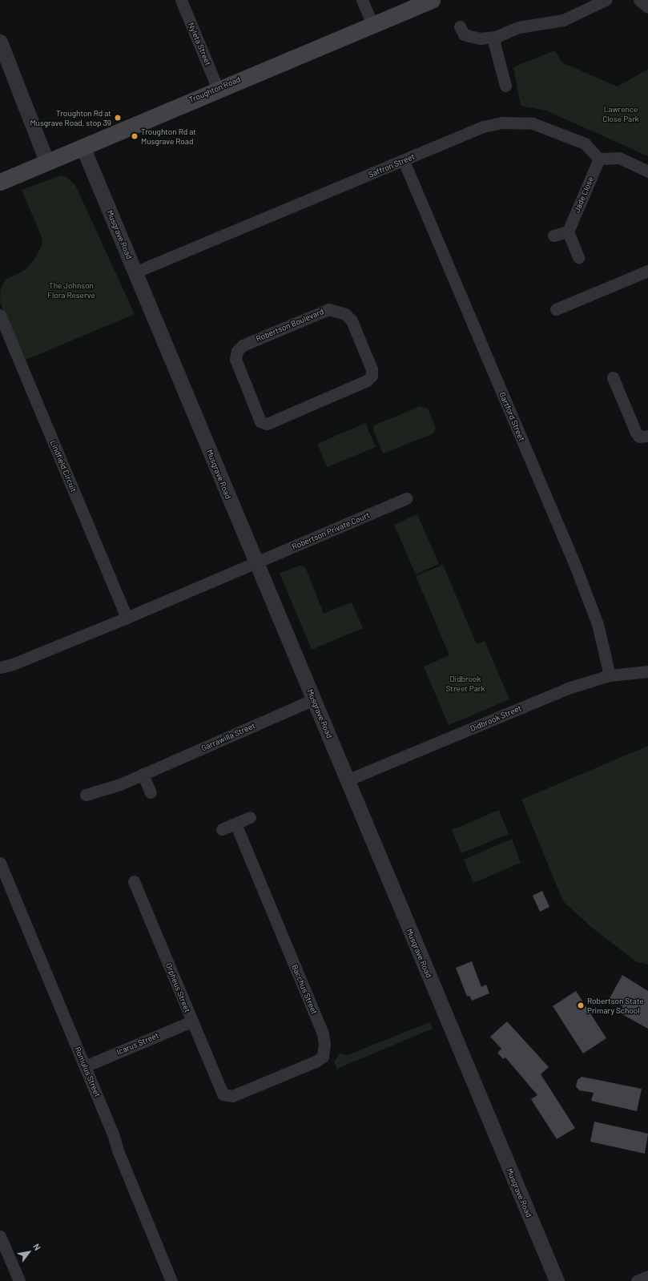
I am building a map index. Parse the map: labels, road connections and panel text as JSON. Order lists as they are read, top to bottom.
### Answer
{
  "streets": {
    "main road": ["Troughton Road"],
    "street": [
      "Nyleta Street",
      "Saffron Street",
      "Jade Close",
      "Musgrave Road",
      "Robertson Boulevard",
      "Gartford Street",
      "Lindfield Circuit",
      "Robertson Private Court",
      "Didbrook Street",
      "Garrawilla Street",
      "Orpheus Street",
      "Bacchus Street",
      "Icarus Street",
      "Romulus Street"
    ]
  },
  "crossings": [
    ["Nyleta Street", "Troughton Road"],
    ["Troughton Road", "Musgrave Road"],
    ["Saffron Street", "Jade Close"],
    ["Saffron Street", "Musgrave Road"],
    ["Saffron Street", "Gartford Street"],
    ["Musgrave Road", "Robertson Private Court"],
    ["Musgrave Road", "Didbrook Street"],
    ["Musgrave Road", "Garrawilla Street"],
    ["Gartford Street", "Didbrook Street"],
    ["Orpheus Street", "Bacchus Street"],
    ["Orpheus Street", "Icarus Street"],
    ["Icarus Street", "Romulus Street"]
  ],
  "parks": ["Lawrence Close Park", "The Johnson Flora Reserve", "Didbrook Street Park"],
  "places": ["Troughton Rd at Musgrave Road, stop 39", "Troughton Rd at Musgrave Road", "Robertson State Primary School"],
  "north": "top right"
}
